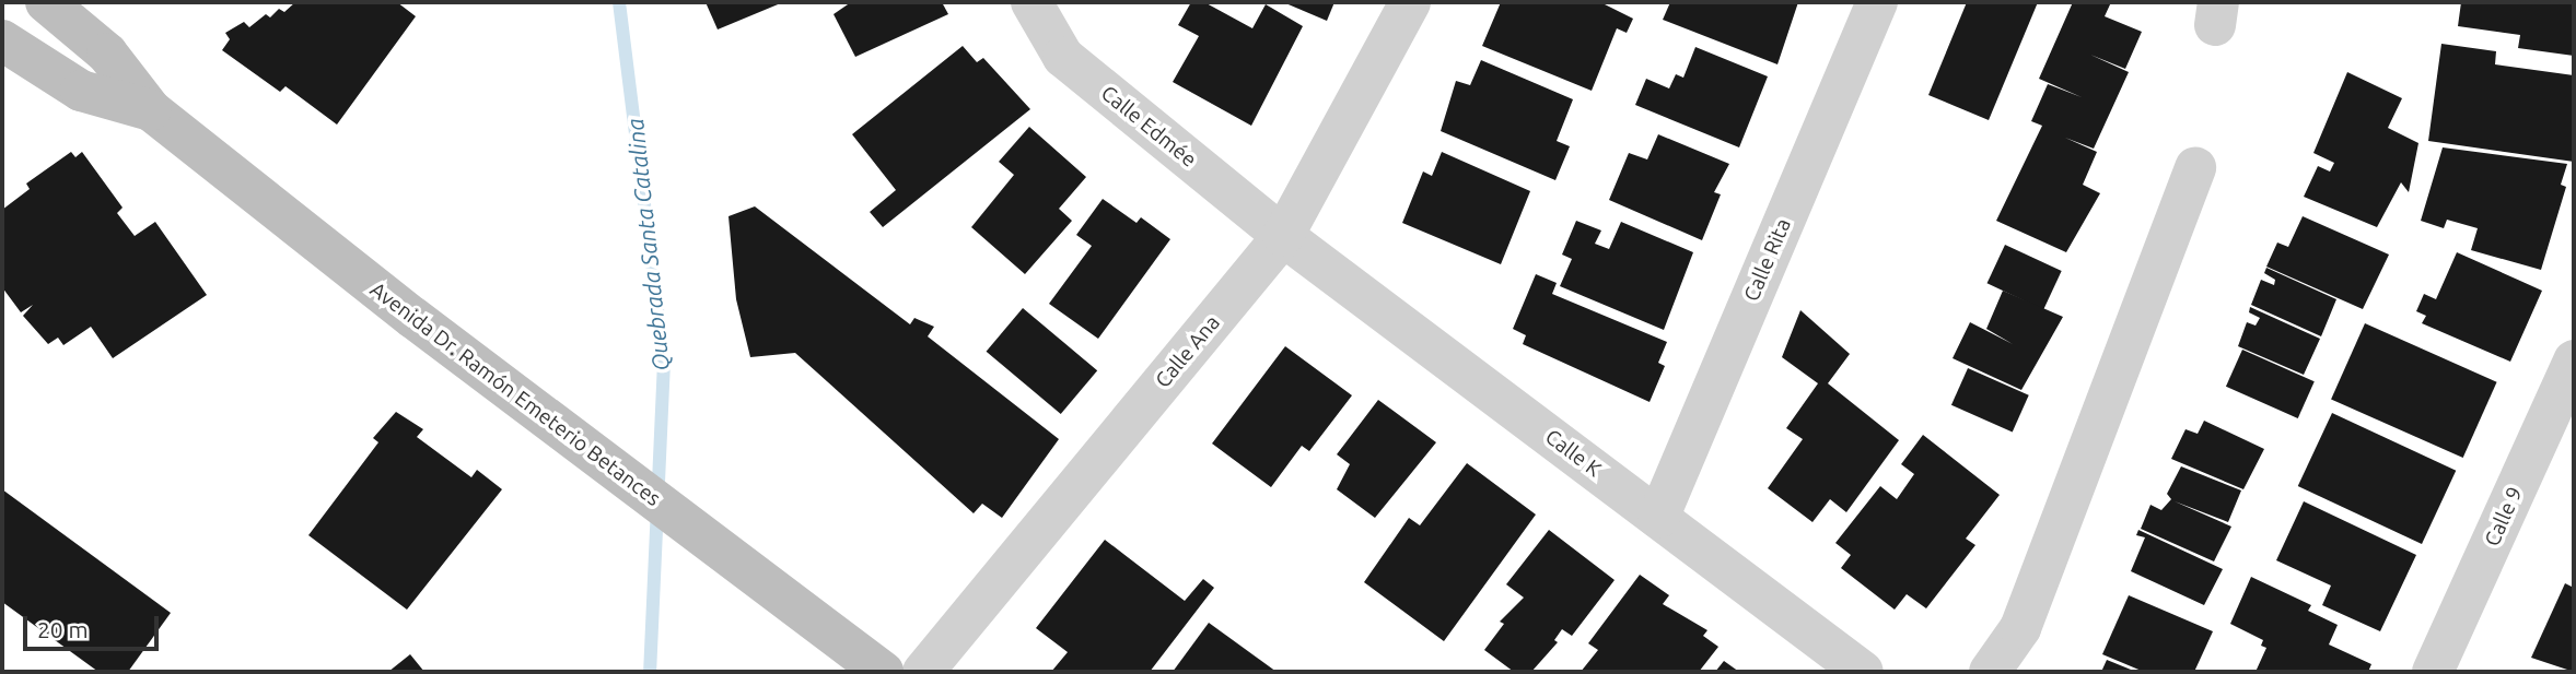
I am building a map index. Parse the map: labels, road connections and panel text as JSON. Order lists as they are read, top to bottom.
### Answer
{
  "streets": {
    "street": [
      "Calle Edmée",
      "Calle Rita",
      "Calle Ana",
      "Avenida Dr. Ramón Emeterio Betances",
      "Calle K",
      "Calle 9"
    ]
  },
  "crossings": [
    ["Calle Edmée", "Calle Ana"],
    ["Calle Edmée", "Calle K"],
    ["Calle Rita", "Calle K"],
    ["Calle Ana", "Calle K"]
  ],
  "water": ["Quebrada Santa Catalina"],
  "scale_bar": "20 m"
}
